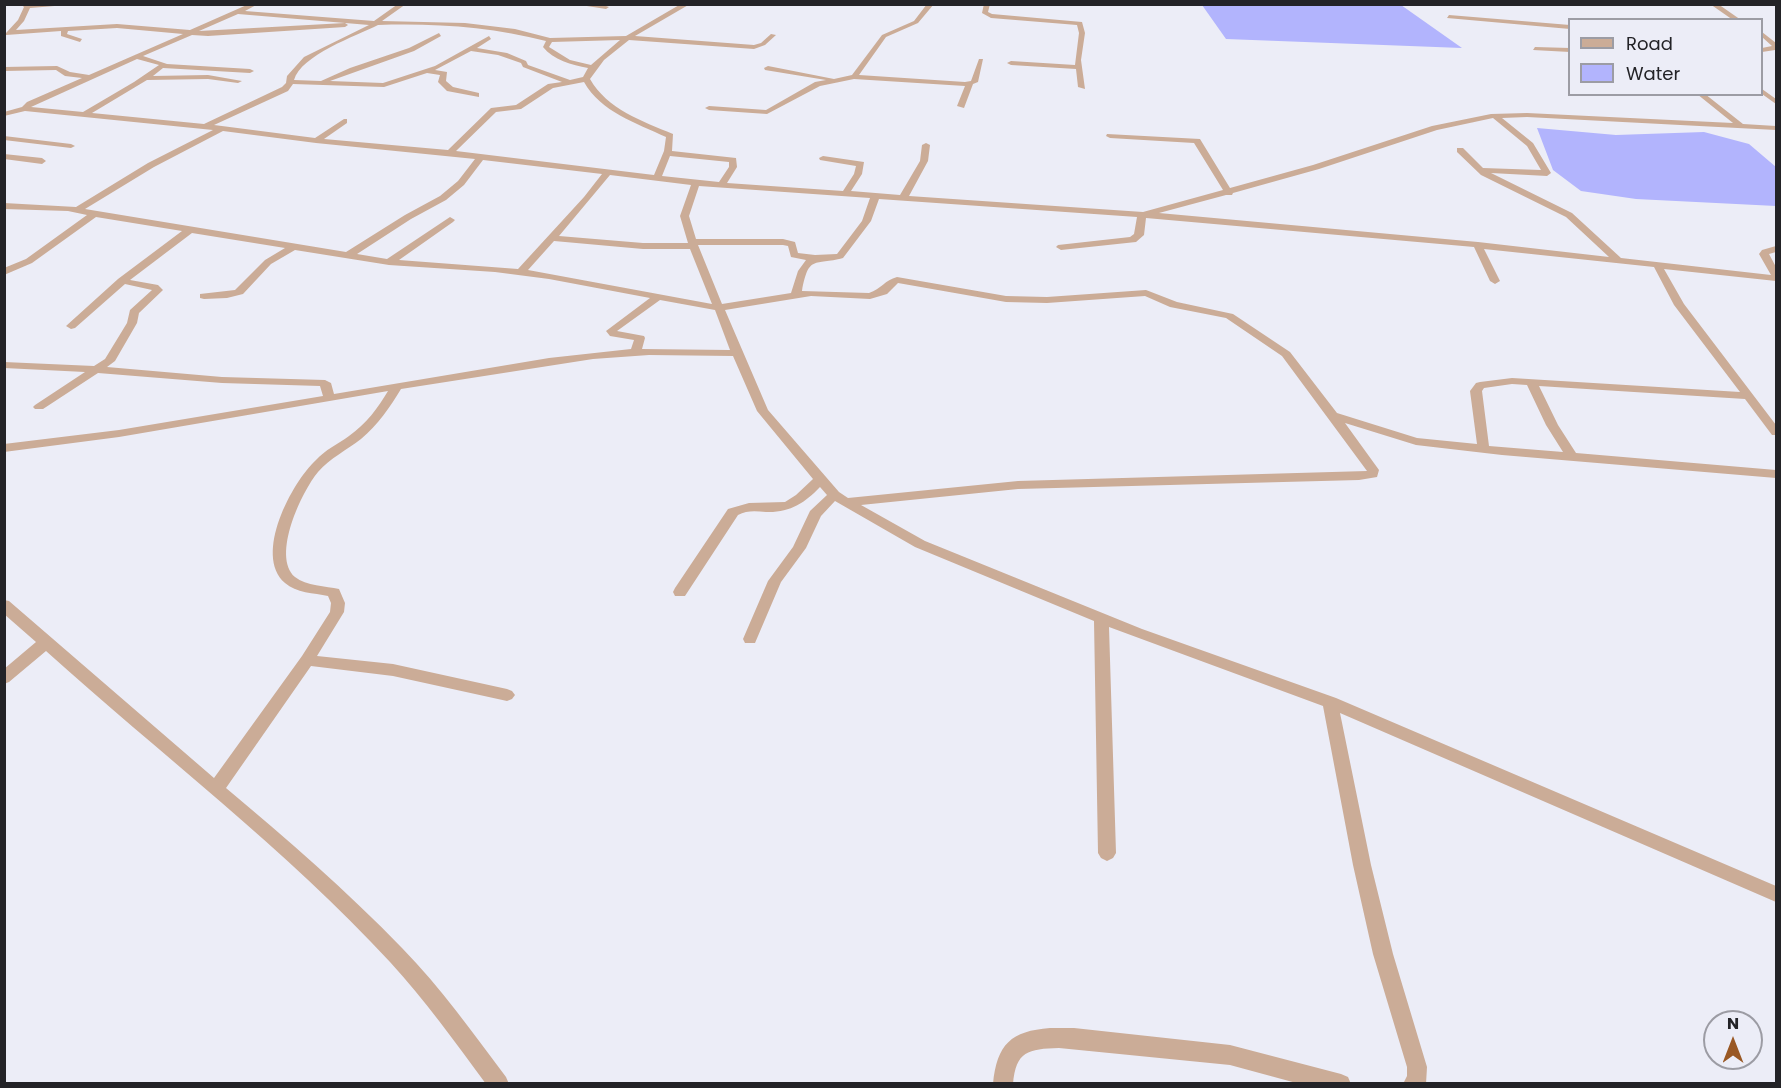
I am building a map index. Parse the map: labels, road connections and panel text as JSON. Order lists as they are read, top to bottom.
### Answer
{
  "legend": ["Road", "Water"],
  "north": "top"
}
